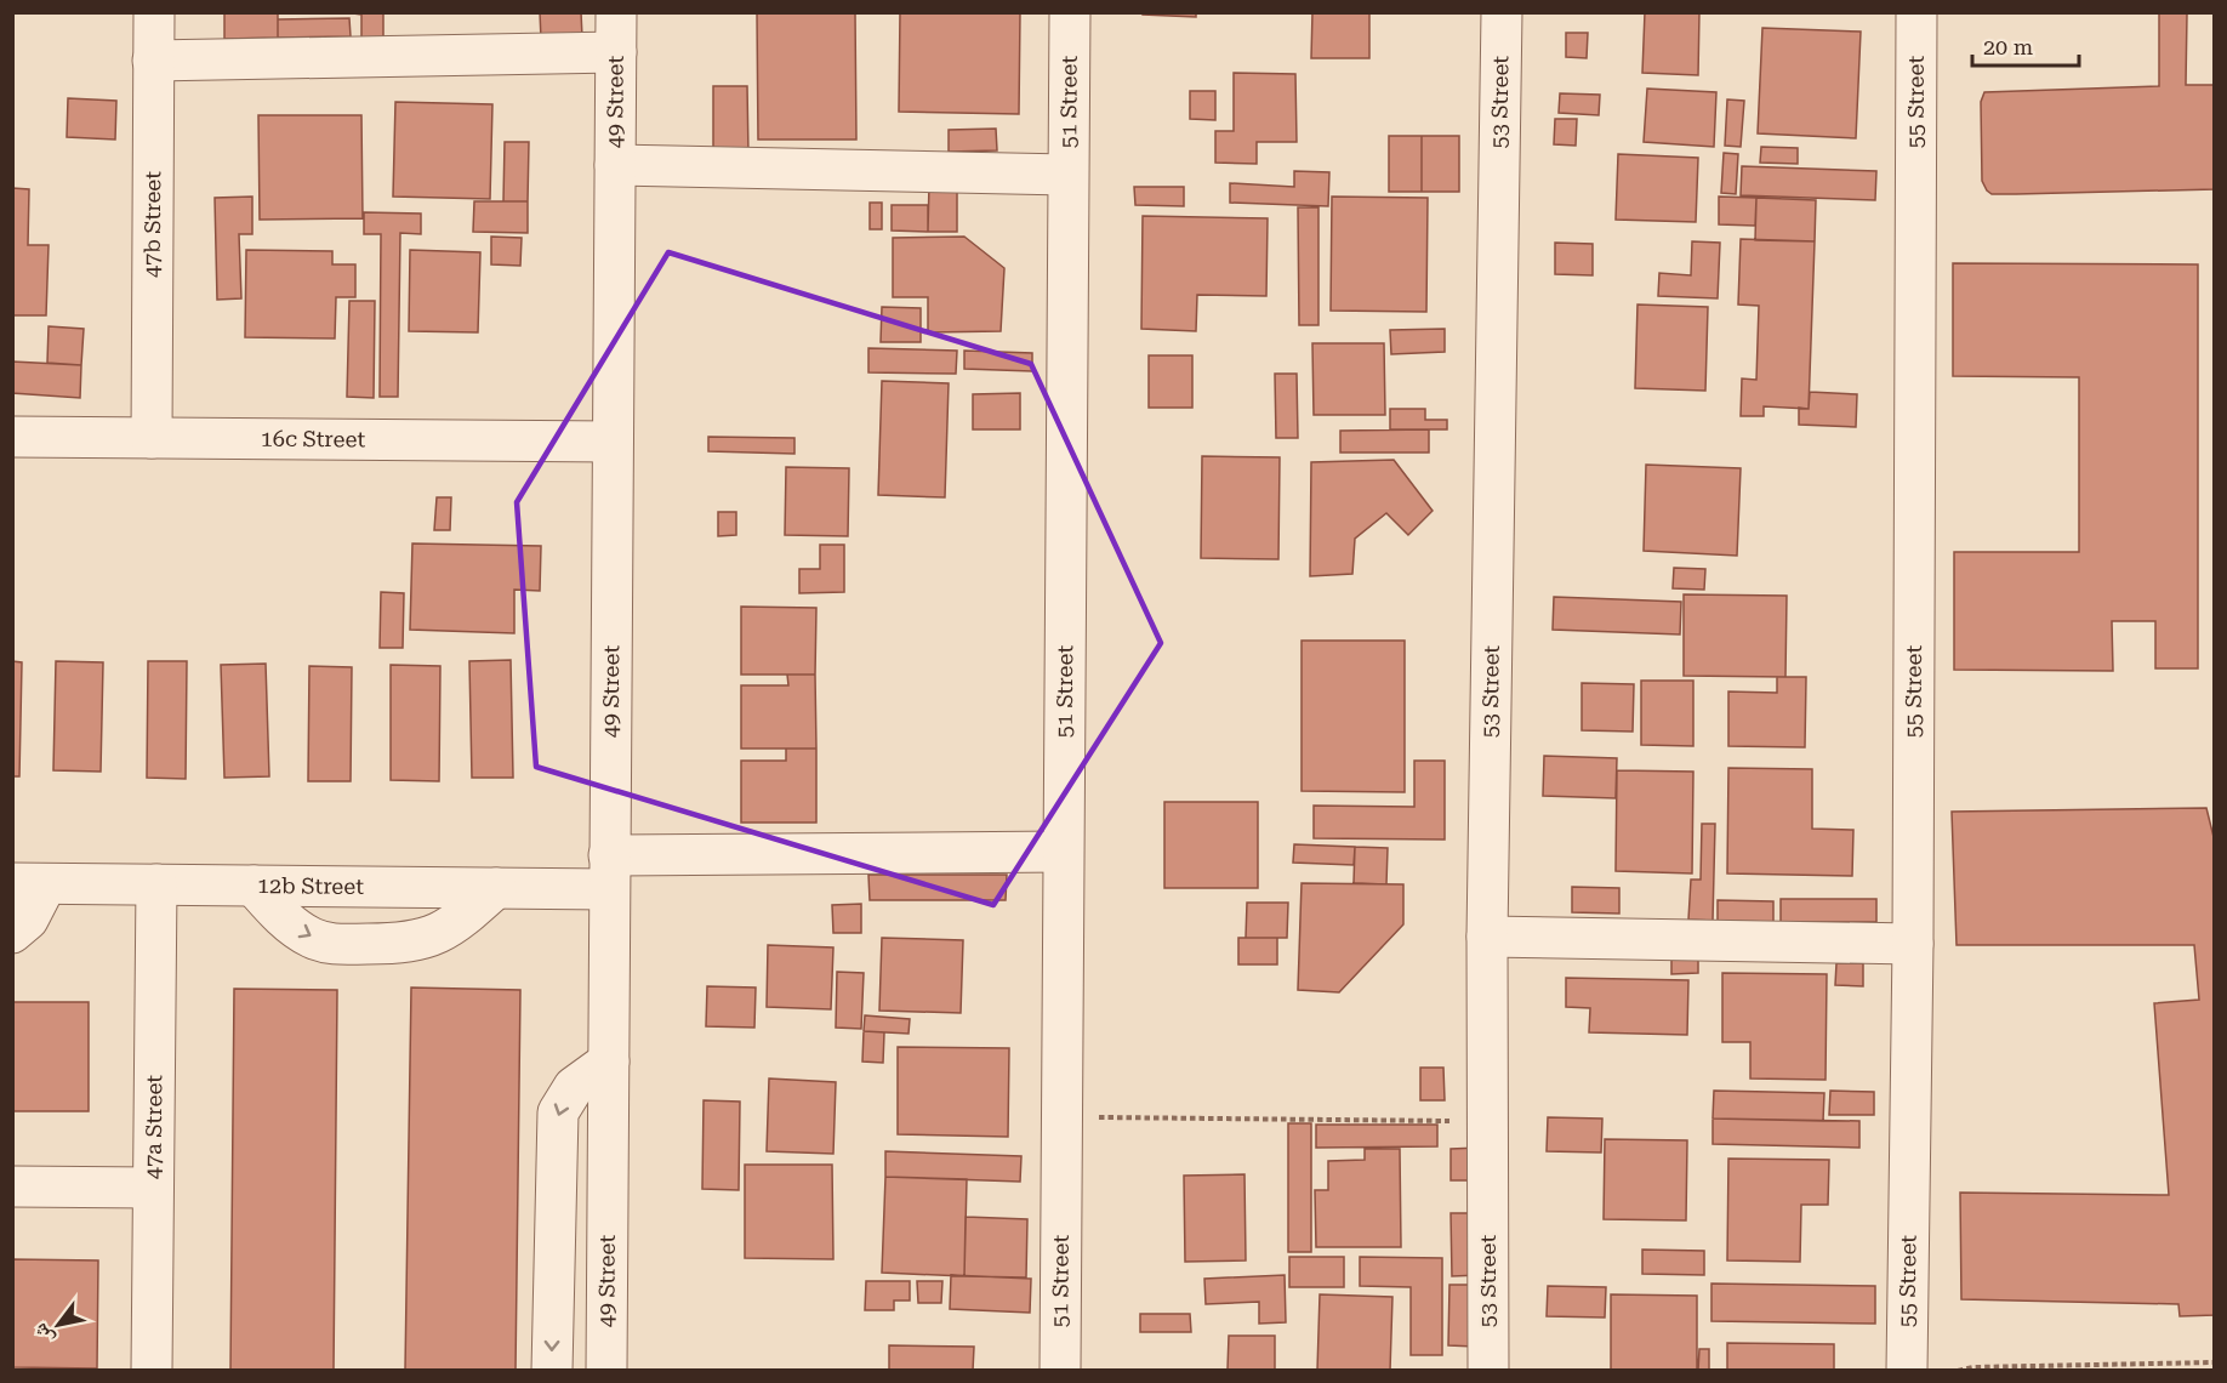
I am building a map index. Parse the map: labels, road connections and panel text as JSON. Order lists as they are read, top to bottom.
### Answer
{
  "streets": {
    "street": [
      "49 Street",
      "51 Street",
      "53 Street",
      "55 Street",
      "47b Street",
      "16c Street",
      "12b Street",
      "47a Street"
    ]
  },
  "crossings": [
    ["49 Street", "16c Street"],
    ["49 Street", "12b Street"],
    ["51 Street", "12b Street"],
    ["47b Street", "16c Street"],
    ["12b Street", "47a Street"]
  ],
  "scale_bar": "20 m",
  "north": "bottom left"
}
